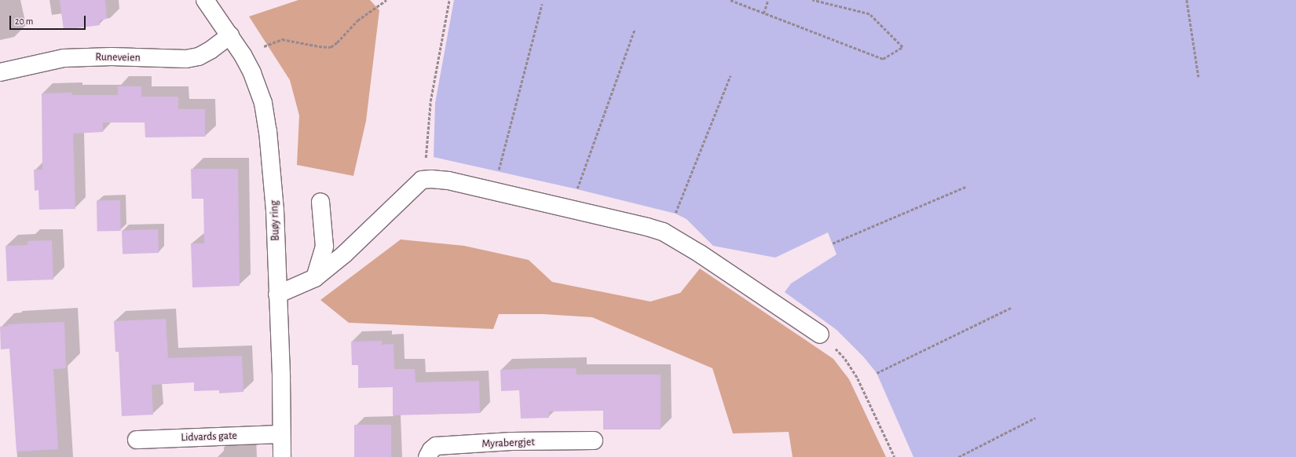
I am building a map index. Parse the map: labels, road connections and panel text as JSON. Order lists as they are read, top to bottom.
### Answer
{
  "streets": {
    "street": [
      "Runeveien",
      "Buøy ring",
      "Lidvards gate",
      "Myrabergjet"
    ]
  },
  "crossings": [
    ["Runeveien", "Buøy ring"],
    ["Buøy ring", "Lidvards gate"]
  ],
  "scale_bar": "20 m"
}
